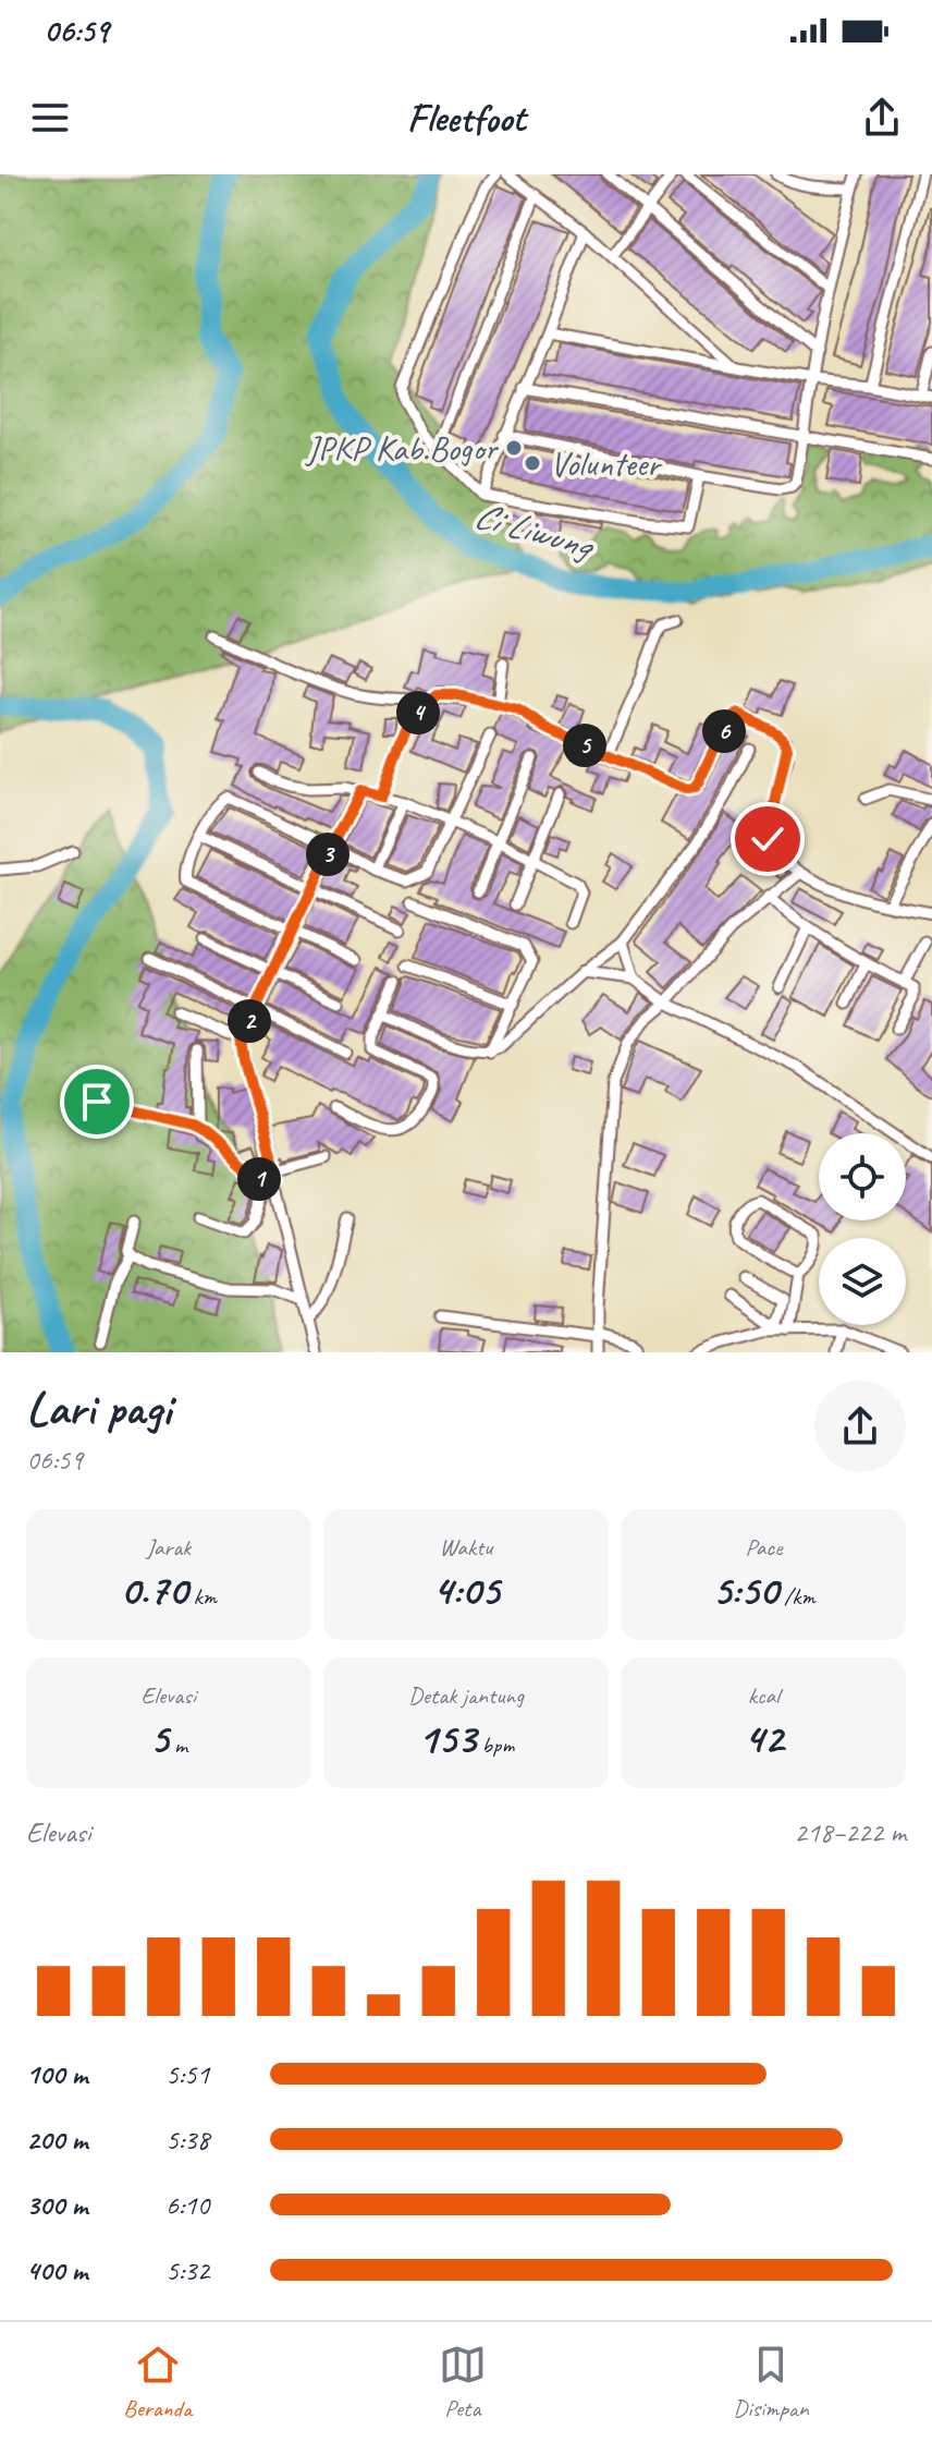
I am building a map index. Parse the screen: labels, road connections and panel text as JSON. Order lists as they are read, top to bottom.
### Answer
{
  "water": ["Ci Liwung"],
  "places": ["JPKP Kab.Bogor", "Volunteer"],
  "page": {
    "status": "06:59",
    "header": "Fleetfoot",
    "pins": [
      "4",
      "6",
      "5",
      "3",
      "2",
      "1"
    ],
    "heading": ["Lari pagi", "06:59"],
    "stats": [
      ["Jarak", "0.70 km"],
      ["Waktu", "4:05"],
      ["Pace", "5:50 /km"],
      ["Elevasi", "5 m"],
      ["Detak jantung", "153 bpm"],
      ["kcal", "42"]
    ],
    "chart": ["Elevasi", "218–222 m"],
    "list": [
      {
        "name": "100 m",
        "note": "5:51"
      },
      {
        "name": "200 m",
        "note": "5:38"
      },
      {
        "name": "300 m",
        "note": "6:10"
      },
      {
        "name": "400 m",
        "note": "5:32"
      }
    ],
    "tabs": ["Beranda", "Peta", "Disimpan"]
  }
}
